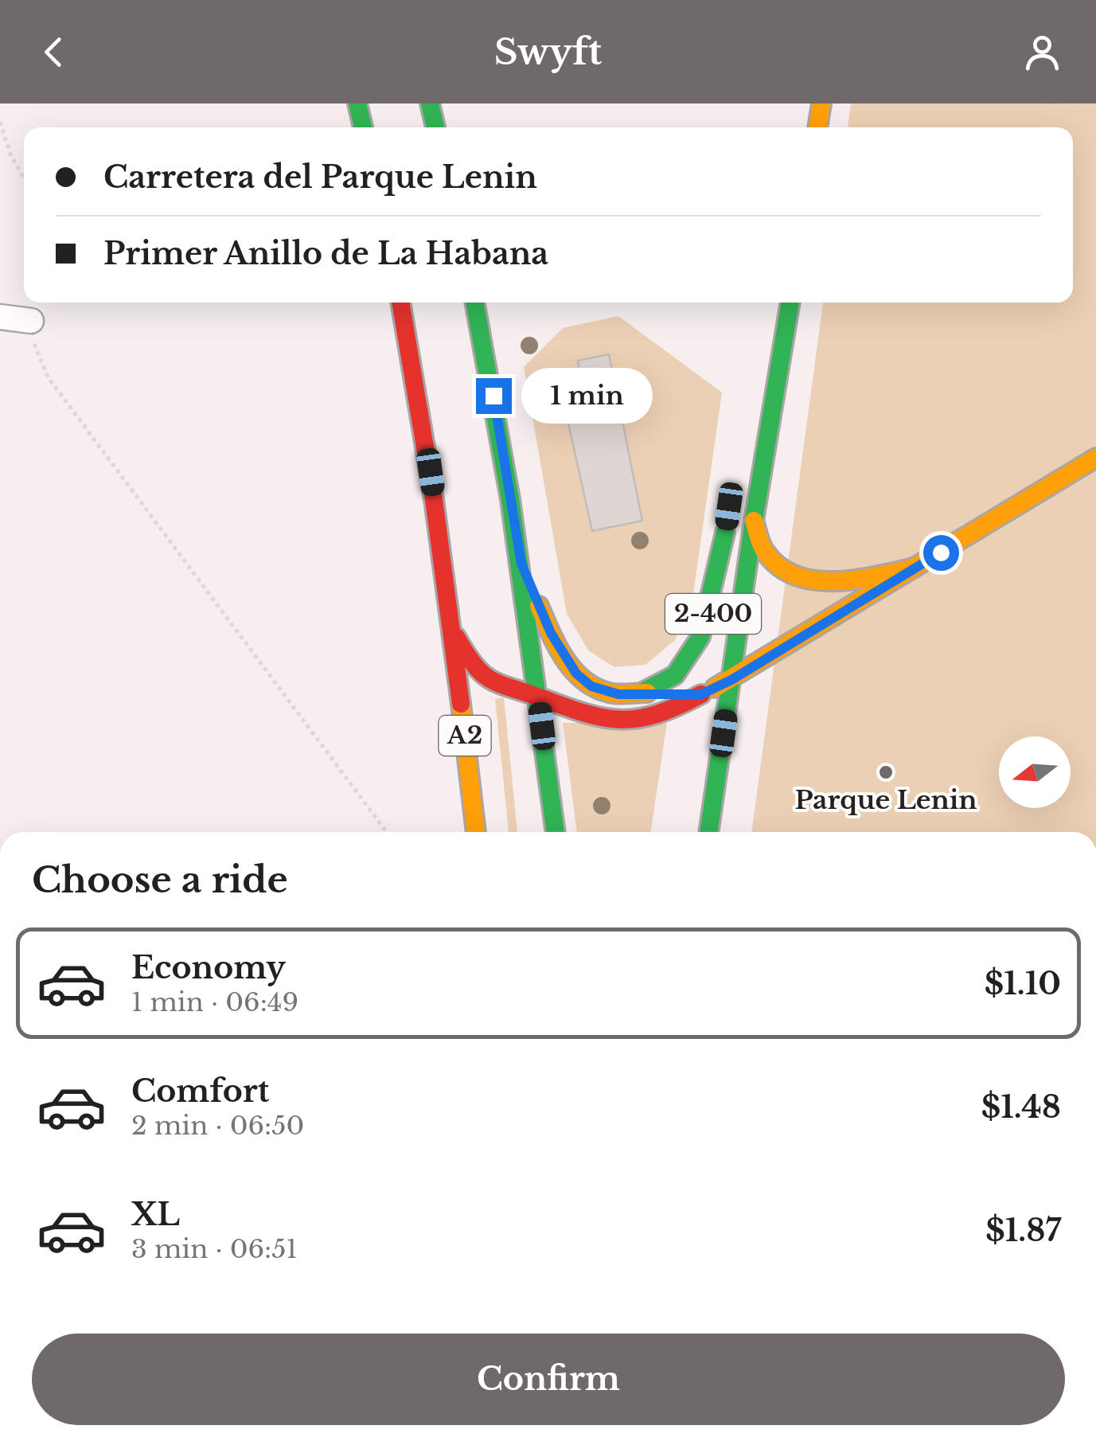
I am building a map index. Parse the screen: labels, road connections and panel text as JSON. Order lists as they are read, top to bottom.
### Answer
{
  "streets": {
    "main road": ["2-400", "A2"]
  },
  "places": ["Parque Lenin"],
  "north": "left",
  "page": {
    "header": "Swyft",
    "banner": ["Carretera del Parque Lenin", "Primer Anillo de La Habana"],
    "bubble": "1 min",
    "heading": "Choose a ride",
    "list": [
      {
        "name": "Economy",
        "note": "1 min · 06:49",
        "value": "$1.10"
      },
      {
        "name": "Comfort",
        "note": "2 min · 06:50",
        "value": "$1.48"
      },
      {
        "name": "XL",
        "note": "3 min · 06:51",
        "value": "$1.87"
      }
    ],
    "buttons": "Confirm"
  }
}
